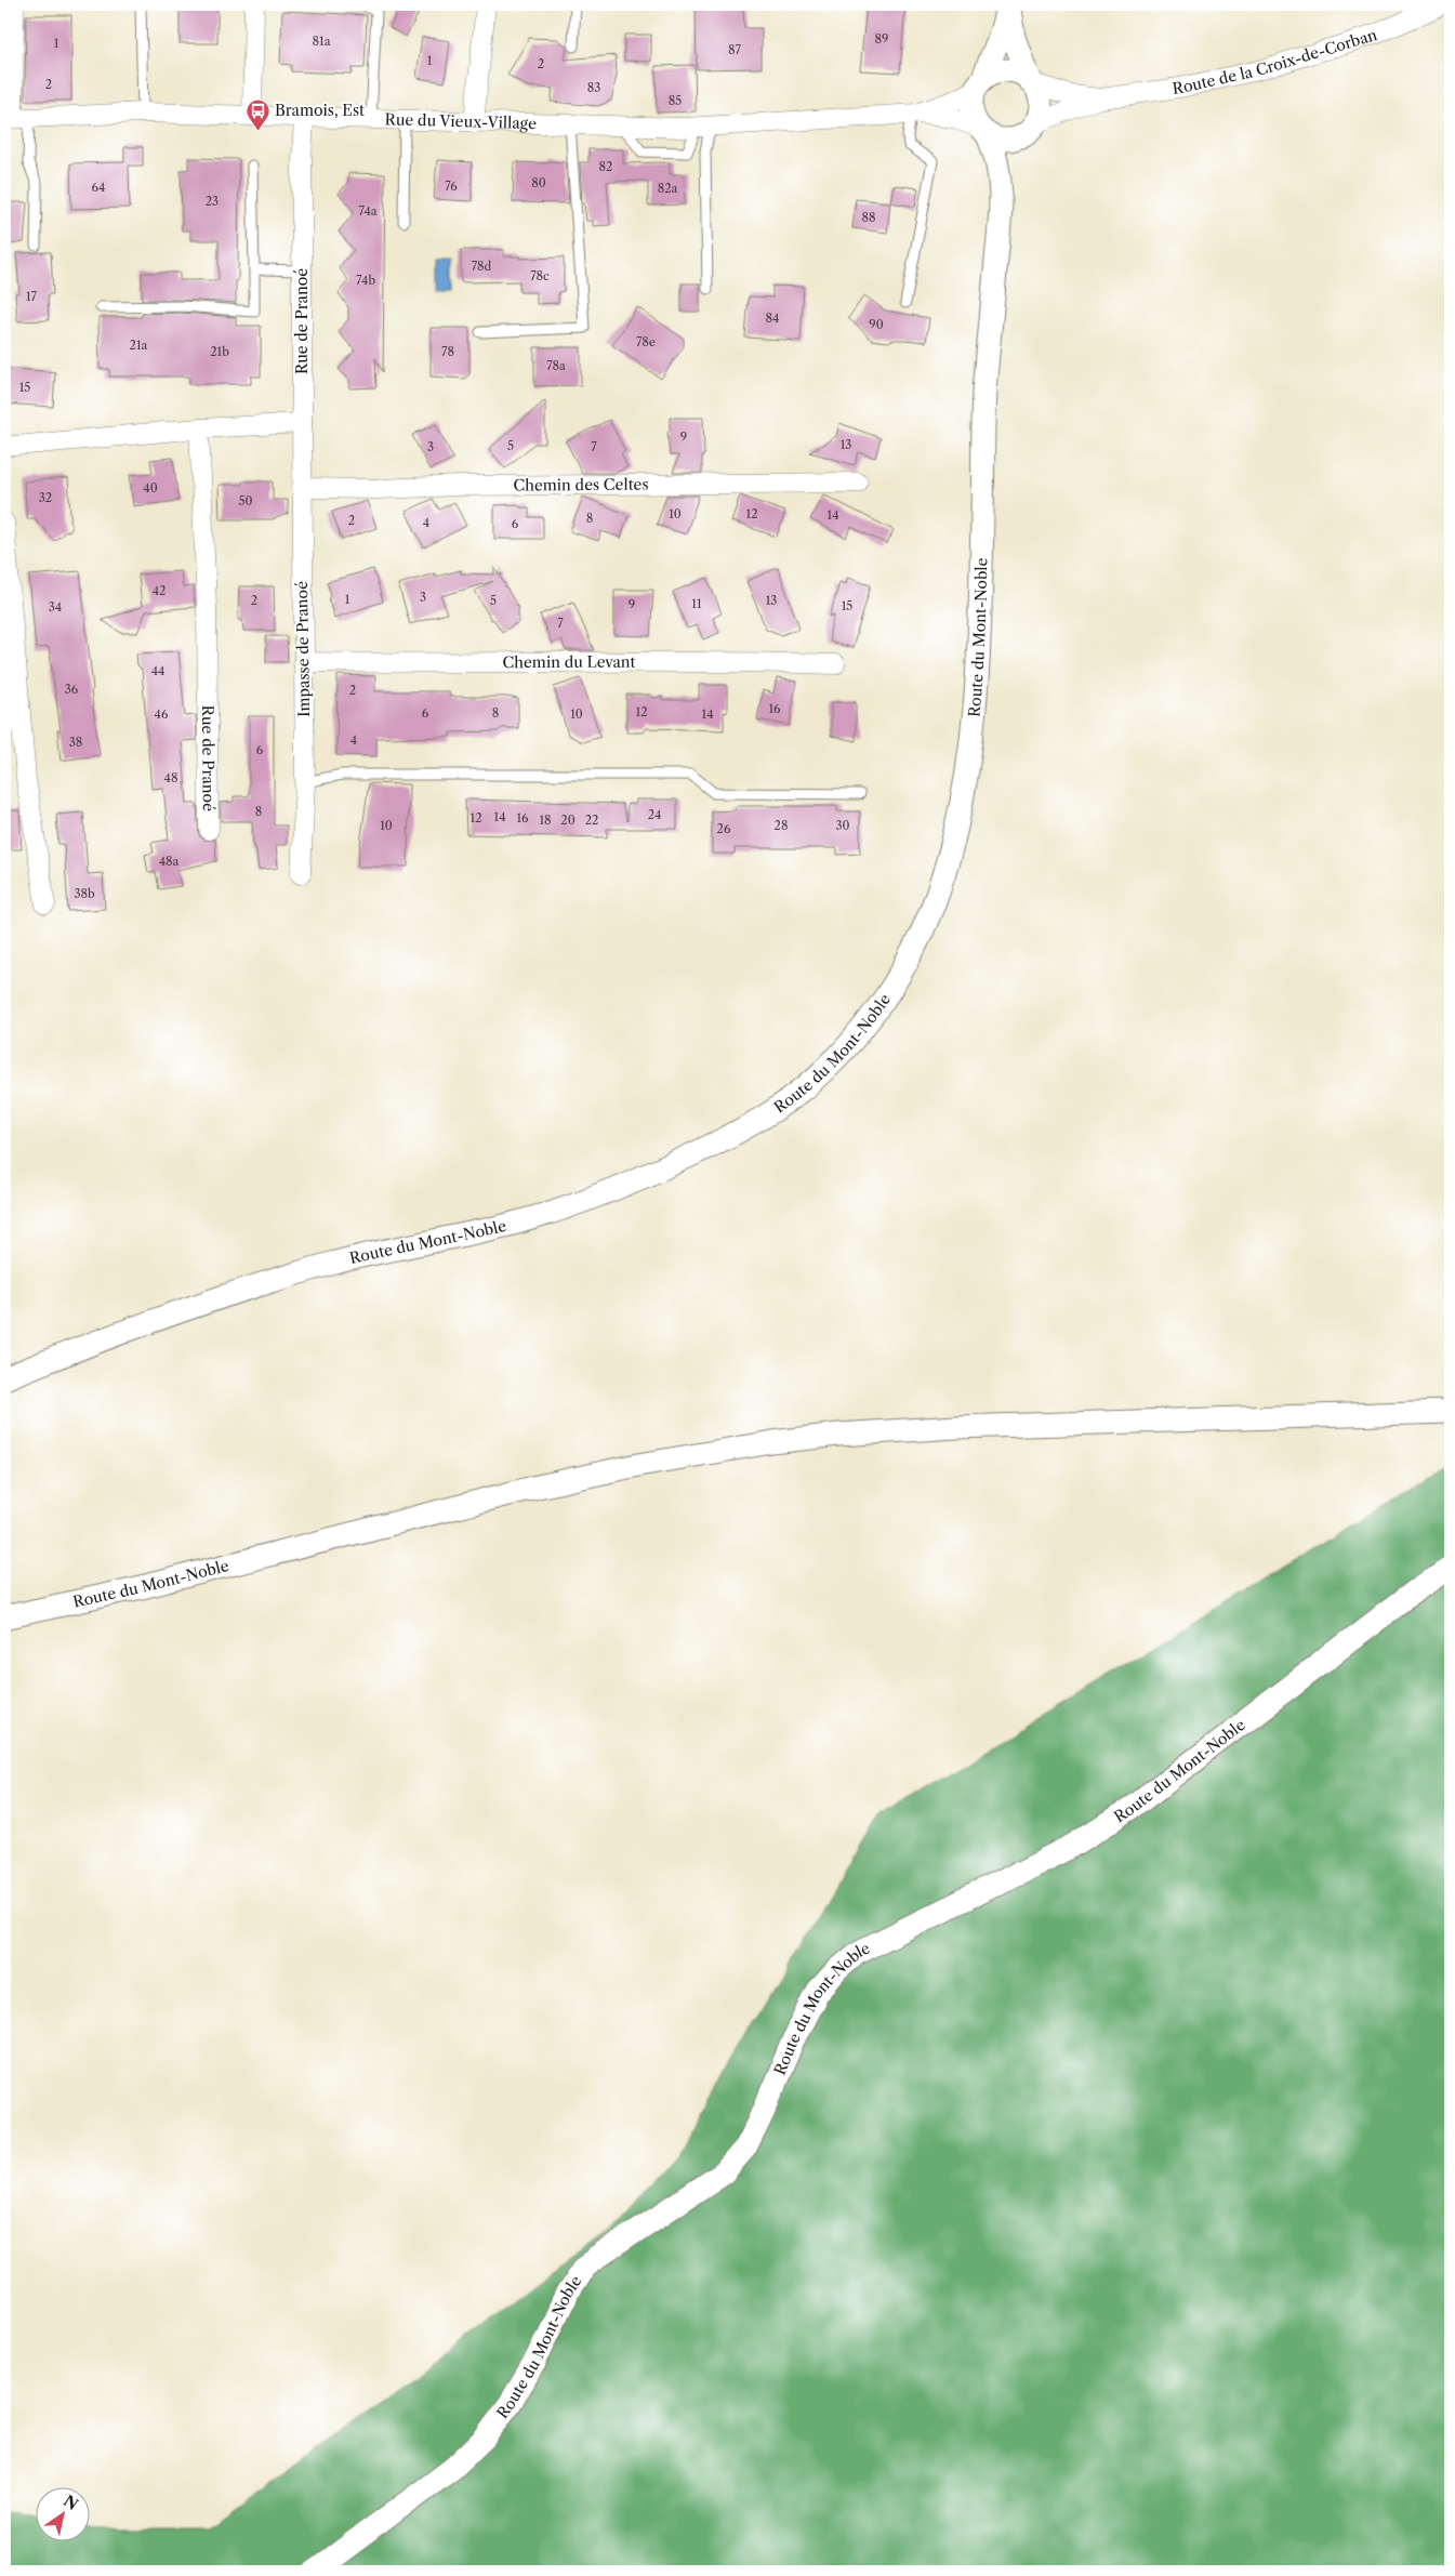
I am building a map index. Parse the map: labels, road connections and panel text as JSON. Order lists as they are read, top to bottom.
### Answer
{
  "streets": {
    "street": [
      "Route de la Croix-de-Corban",
      "Rue du Vieux-Village",
      "Rue de Pranoé",
      "Chemin des Celtes",
      "Route du Mont-Noble",
      "Impasse de Pranoé",
      "Chemin du Levant"
    ]
  },
  "crossings": [
    ["Route de la Croix-de-Corban", "Rue du Vieux-Village"],
    ["Route de la Croix-de-Corban", "Route du Mont-Noble"],
    ["Rue du Vieux-Village", "Rue de Pranoé"],
    ["Rue du Vieux-Village", "Route du Mont-Noble"],
    ["Rue de Pranoé", "Impasse de Pranoé"],
    ["Chemin des Celtes", "Impasse de Pranoé"],
    ["Impasse de Pranoé", "Chemin du Levant"]
  ],
  "places": {
    "bus stop": ["Bramois, Est"]
  },
  "house_numbers": [
    "89",
    "81a",
    "1",
    "87",
    "1",
    "2",
    "2",
    "83",
    "85",
    "82",
    "80",
    "76",
    "64",
    "82a",
    "23",
    "74a",
    "88",
    "78d",
    "78c",
    "74b",
    "17",
    "84",
    "90",
    "78e",
    "21a",
    "21b",
    "78",
    "78a",
    "15",
    "9",
    "13",
    "5",
    "3",
    "7",
    "40",
    "32",
    "50",
    "10",
    "12",
    "14",
    "8",
    "2",
    "4",
    "6",
    "42",
    "3",
    "1",
    "2",
    "5",
    "13",
    "11",
    "9",
    "15",
    "34",
    "7",
    "44",
    "36",
    "2",
    "16",
    "12",
    "6",
    "8",
    "46",
    "10",
    "14",
    "4",
    "38",
    "6",
    "48",
    "8",
    "24",
    "14",
    "12",
    "16",
    "18",
    "20",
    "22",
    "10",
    "28",
    "30",
    "26",
    "48a",
    "38b"
  ],
  "north": "top right"
}
